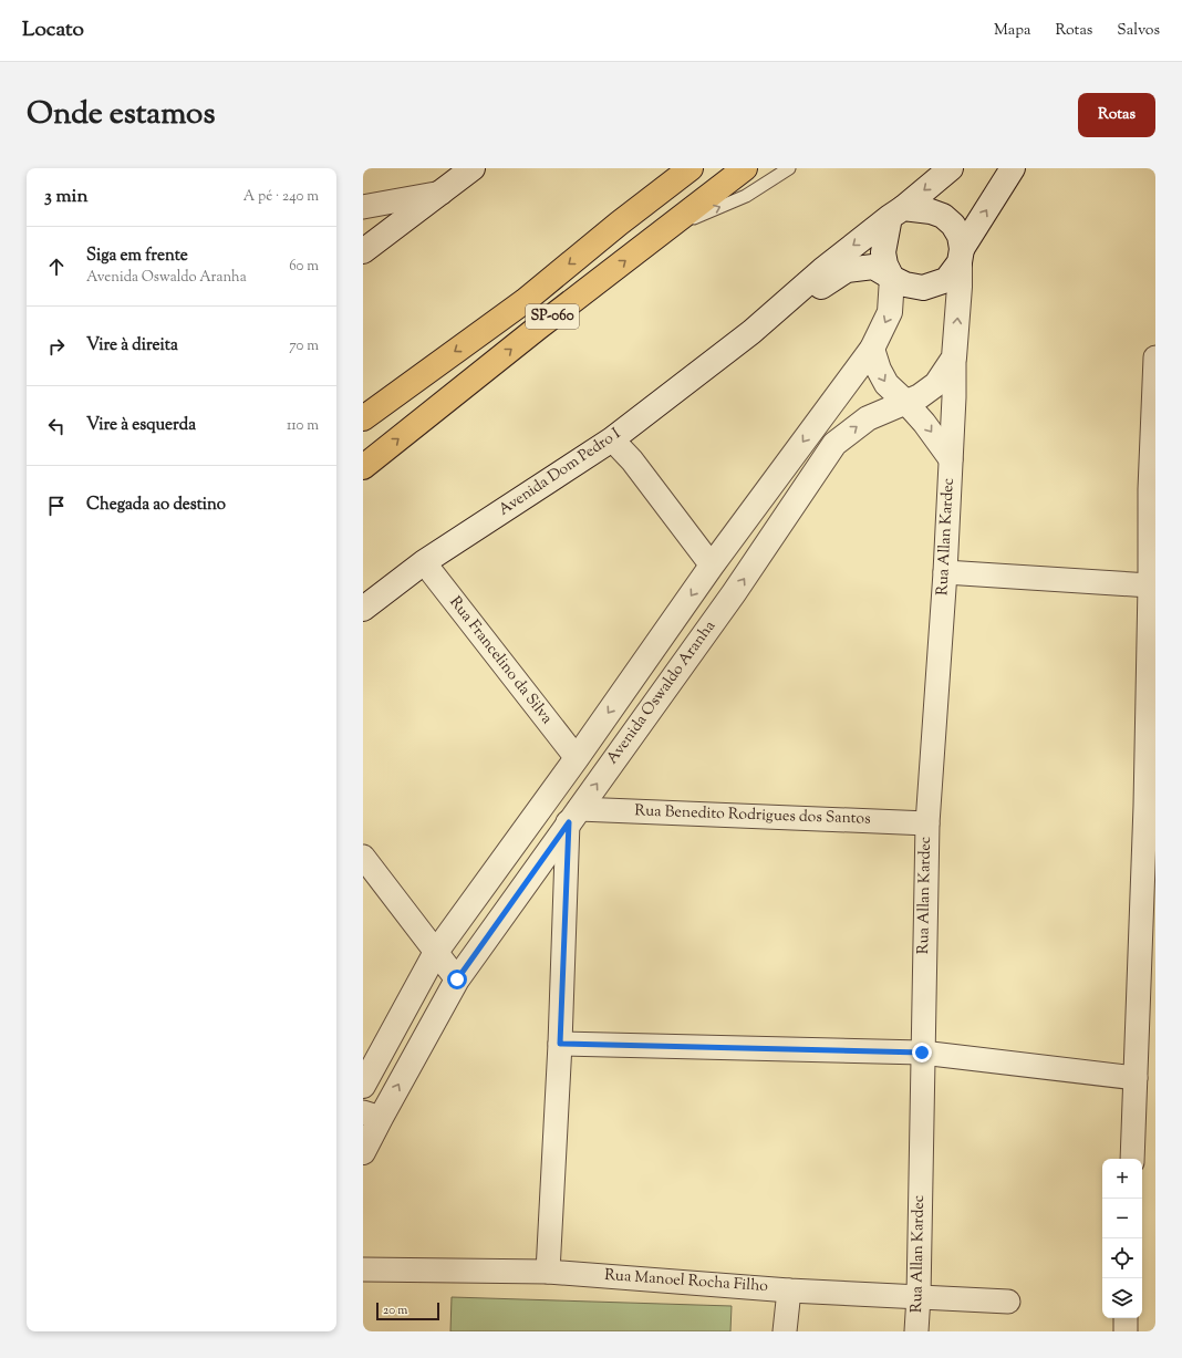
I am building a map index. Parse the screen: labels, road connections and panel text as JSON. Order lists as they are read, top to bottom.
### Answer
{
  "streets": {
    "highway": ["SP-060"],
    "street": [
      "Avenida Dom Pedro I",
      "Rua Allan Kardec",
      "Rua Francelino da Silva",
      "Avenida Oswaldo Aranha",
      "Rua Benedito Rodrigues dos Santos",
      "Rua Manoel Rocha Filho"
    ]
  },
  "crossings": [
    ["Avenida Dom Pedro I", "Rua Francelino da Silva"],
    ["Avenida Dom Pedro I", "Avenida Oswaldo Aranha"],
    ["Rua Allan Kardec", "Avenida Oswaldo Aranha"],
    ["Rua Allan Kardec", "Rua Benedito Rodrigues dos Santos"],
    ["Rua Allan Kardec", "Rua Manoel Rocha Filho"],
    ["Rua Francelino da Silva", "Avenida Oswaldo Aranha"],
    ["Avenida Oswaldo Aranha", "Rua Benedito Rodrigues dos Santos"]
  ],
  "scale_bar": "20 m",
  "page": {
    "header": "Locato",
    "nav": ["Mapa", "Rotas", "Salvos"],
    "title": "Onde estamos",
    "buttons": "Rotas",
    "heading": ["3 min", "A pé · 240 m"],
    "list": [
      ["Siga em frente", "Avenida Oswaldo Aranha", "60 m"],
      ["Vire à direita", "70 m"],
      ["Vire à esquerda", "110 m"],
      "Chegada ao destino"
    ],
    "map_buttons": ["+", "−"],
    "scale": "20 m"
  }
}
